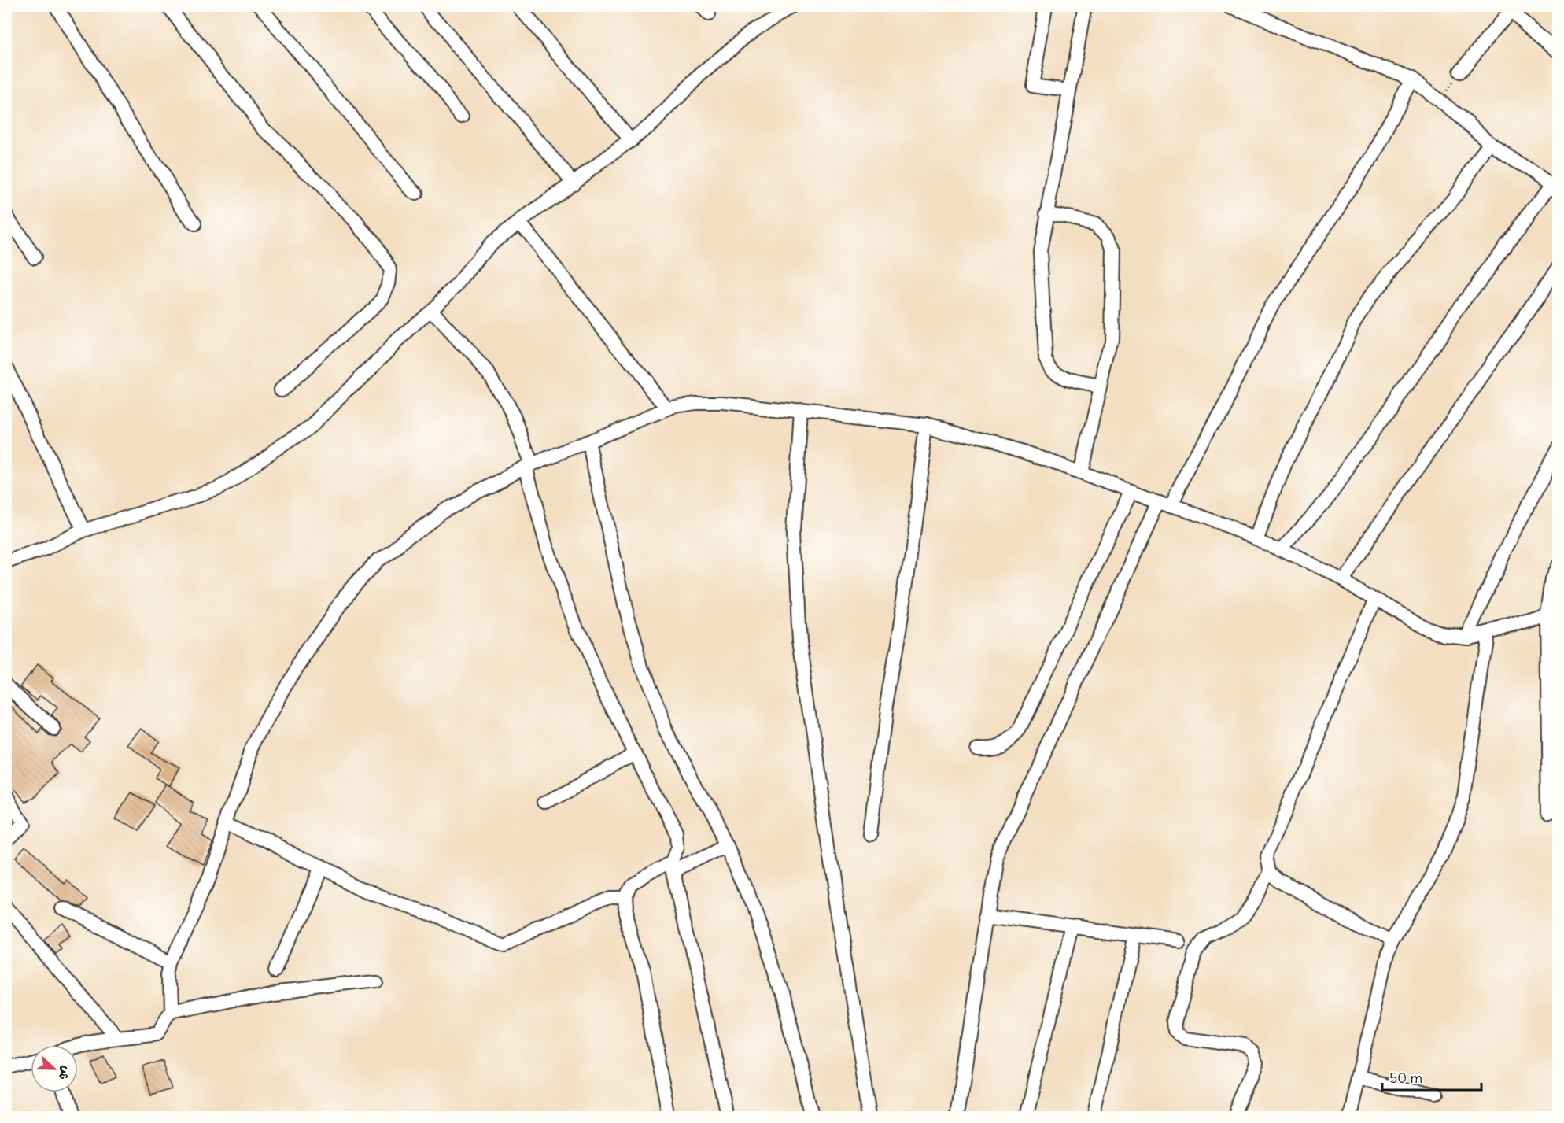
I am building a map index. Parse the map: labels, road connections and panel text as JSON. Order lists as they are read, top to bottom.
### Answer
{
  "scale_bar": "50 m",
  "north": "right"
}
